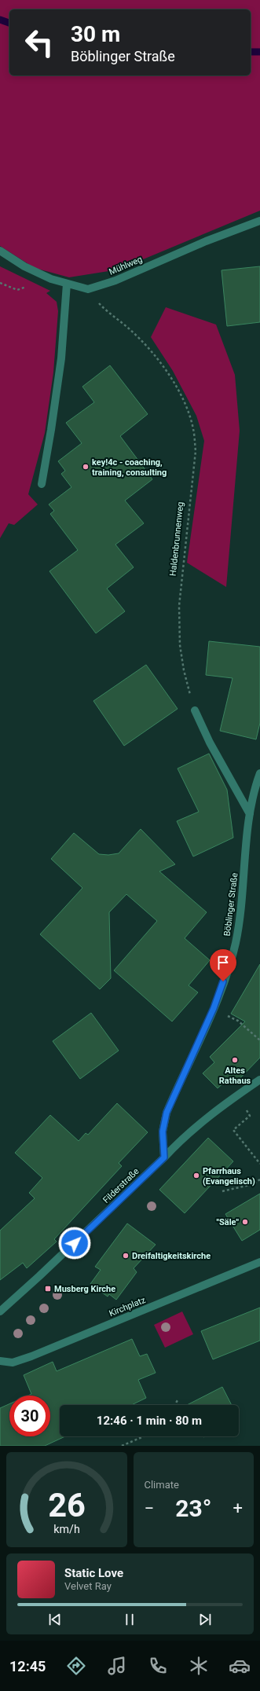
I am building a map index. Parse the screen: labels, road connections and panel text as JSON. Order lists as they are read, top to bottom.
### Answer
{
  "streets": {
    "street": [
      "Mühlweg",
      "Böblinger Straße",
      "Filderstraße",
      "Kirchplatz"
    ],
    "path": ["Haldenbrunnenweg"]
  },
  "crossings": [
    ["Mühlweg", "Haldenbrunnenweg"],
    ["Böblinger Straße", "Filderstraße"]
  ],
  "places": {
    "other": [
      "key!4c - coaching, training, consulting",
      "Altes Rathaus",
      "Pfarrhaus (Evangelisch)",
      "\"Säle\"",
      "Dreifaltigkeitskirche"
    ],
    "transit": ["Musberg Kirche"]
  },
  "page": {
    "turn": ["30 m", "Böblinger Straße"],
    "limit": "30",
    "trip": "12:46 · 1 min · 80 m",
    "tile": "Climate",
    "heat": ["−", "23°", "+"],
    "song": ["Static Love", "Velvet Ray"],
    "tabs": "12:45",
    "gauge": ["26", "km/h"]
  }
}
